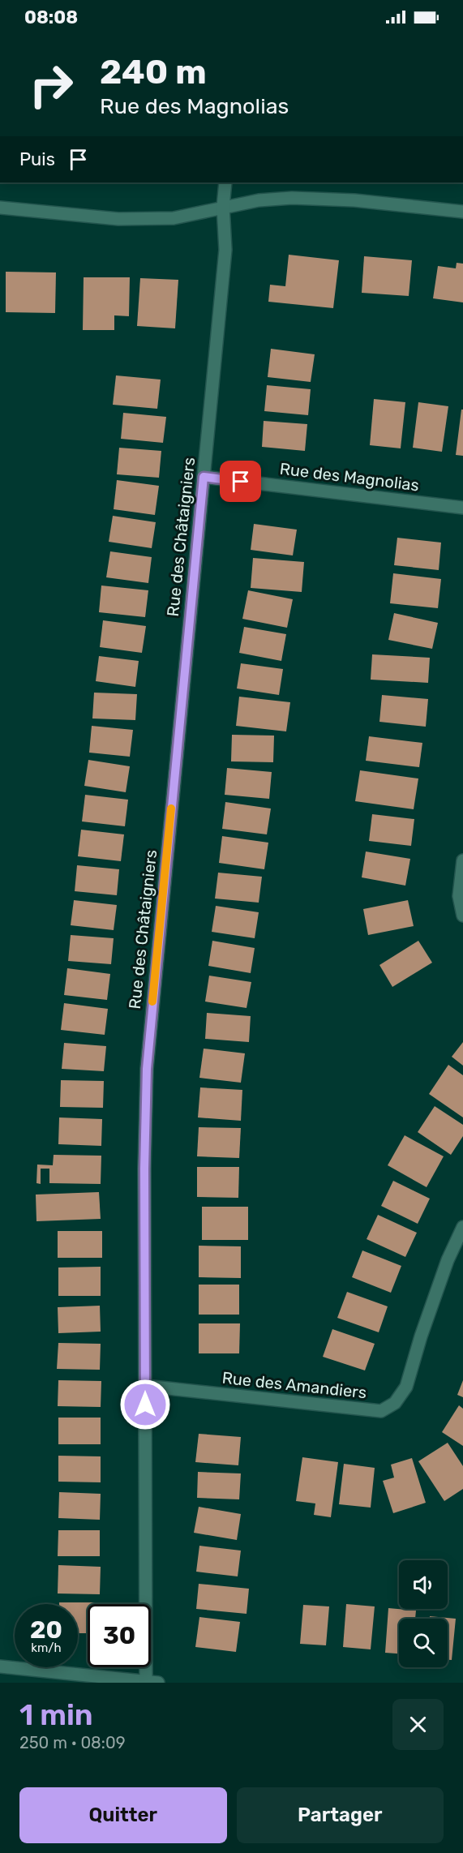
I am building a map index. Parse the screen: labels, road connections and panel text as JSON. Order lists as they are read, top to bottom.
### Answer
{
  "streets": {
    "street": ["Rue des Magnolias", "Rue des Châtaigniers", "Rue des Amandiers"]
  },
  "crossings": [
    ["Rue des Magnolias", "Rue des Châtaigniers"],
    ["Rue des Châtaigniers", "Rue des Amandiers"]
  ],
  "page": {
    "status": "08:08",
    "turn": ["240 m", "Rue des Magnolias"],
    "then": "Puis",
    "speed": "20 km/h",
    "limit": "30",
    "heading": ["1 min", "250 m · 08:09"],
    "buttons": ["Quitter", "Partager"]
  }
}
